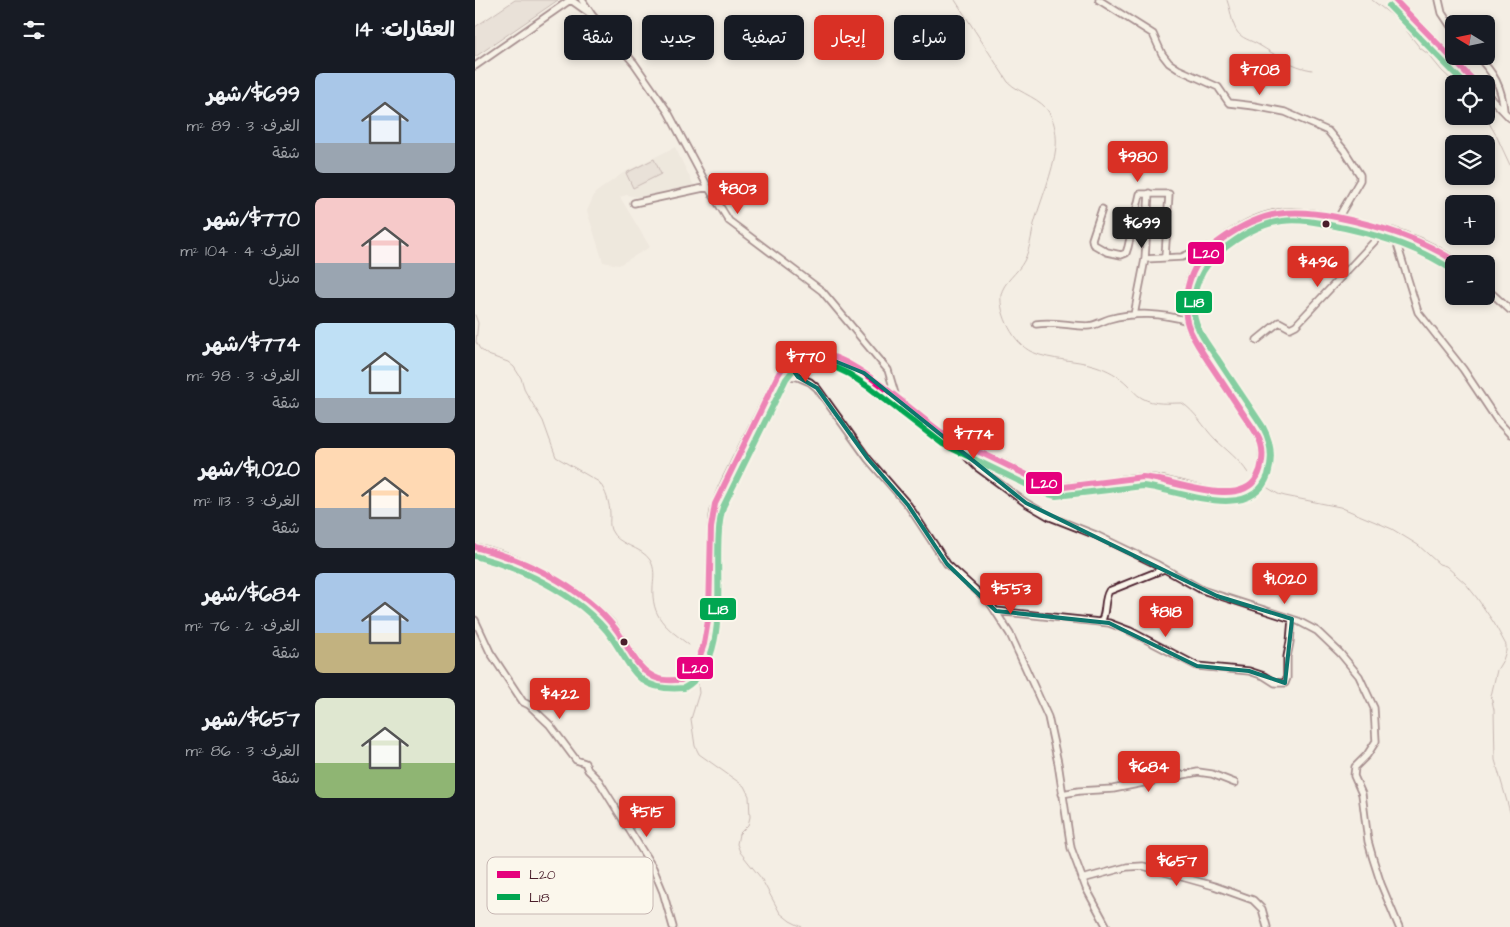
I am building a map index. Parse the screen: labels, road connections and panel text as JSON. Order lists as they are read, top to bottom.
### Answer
{
  "lines": ["transit line L20", "transit line L18"],
  "legend": ["L20", "L18"],
  "north": "left",
  "page": {
    "heading": "العقارات: 14",
    "map_buttons": ["+", "−"],
    "chip": [
      "شراء",
      "إيجار",
      "تصفية",
      "جديد",
      "شقة"
    ],
    "price": [
      "$708",
      "$980",
      "$803",
      "$699",
      "$496",
      "$770",
      "$774",
      "$1,020",
      "$553",
      "$818",
      "$422",
      "$684",
      "$515",
      "$657"
    ],
    "list": [
      {
        "name": "$699/شهر",
        "note": "الغرف: 3 · 89 m² · شقة"
      },
      {
        "name": "$770/شهر",
        "note": "الغرف: 4 · 104 m² · منزل"
      },
      {
        "name": "$774/شهر",
        "note": "الغرف: 3 · 98 m² · شقة"
      },
      {
        "name": "$1,020/شهر",
        "note": "الغرف: 3 · 113 m² · شقة"
      },
      {
        "name": "$684/شهر",
        "note": "الغرف: 2 · 76 m² · شقة"
      },
      {
        "name": "$657/شهر",
        "note": "الغرف: 3 · 86 m² · شقة"
      }
    ]
  }
}
